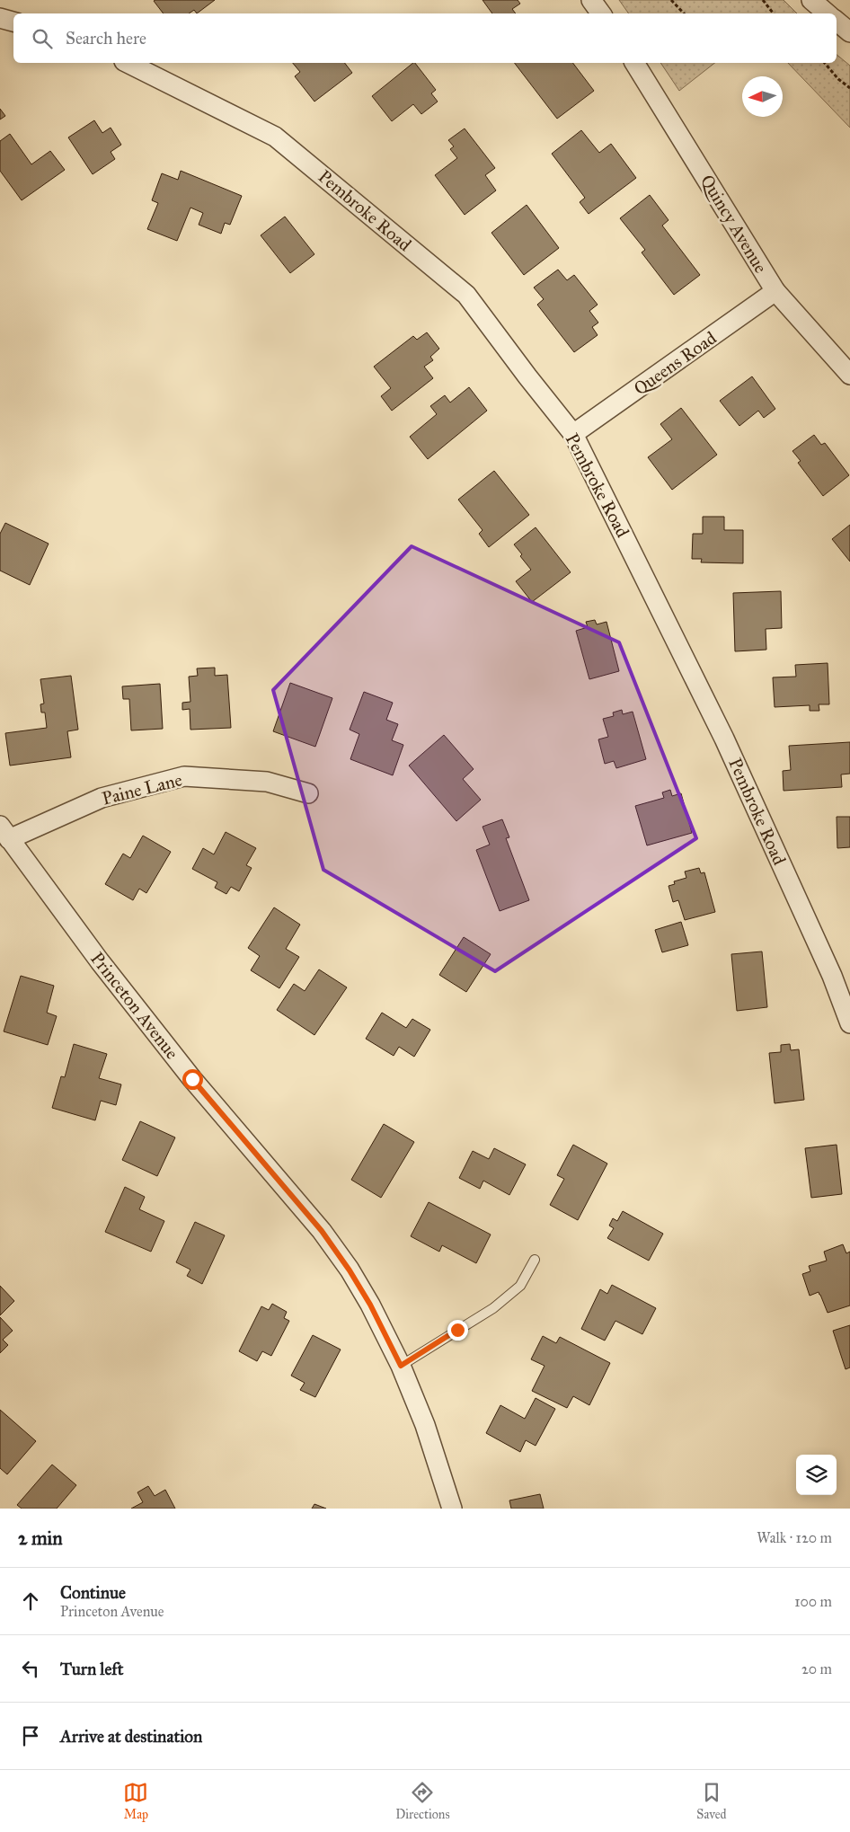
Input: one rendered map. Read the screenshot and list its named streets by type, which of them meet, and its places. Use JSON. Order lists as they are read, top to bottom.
{
  "streets": {
    "street": [
      "Pembroke Road",
      "Quincy Avenue",
      "Queens Road",
      "Paine Lane",
      "Princeton Avenue"
    ]
  },
  "crossings": [
    ["Pembroke Road", "Queens Road"],
    ["Quincy Avenue", "Queens Road"],
    ["Paine Lane", "Princeton Avenue"]
  ],
  "north": "left",
  "page": {
    "search": "Search here",
    "heading": ["2 min", "Walk · 120 m"],
    "list": [
      ["Continue", "Princeton Avenue", "100 m"],
      ["Turn left", "20 m"],
      "Arrive at destination"
    ],
    "nav": ["Map", "Directions", "Saved"]
  }
}
